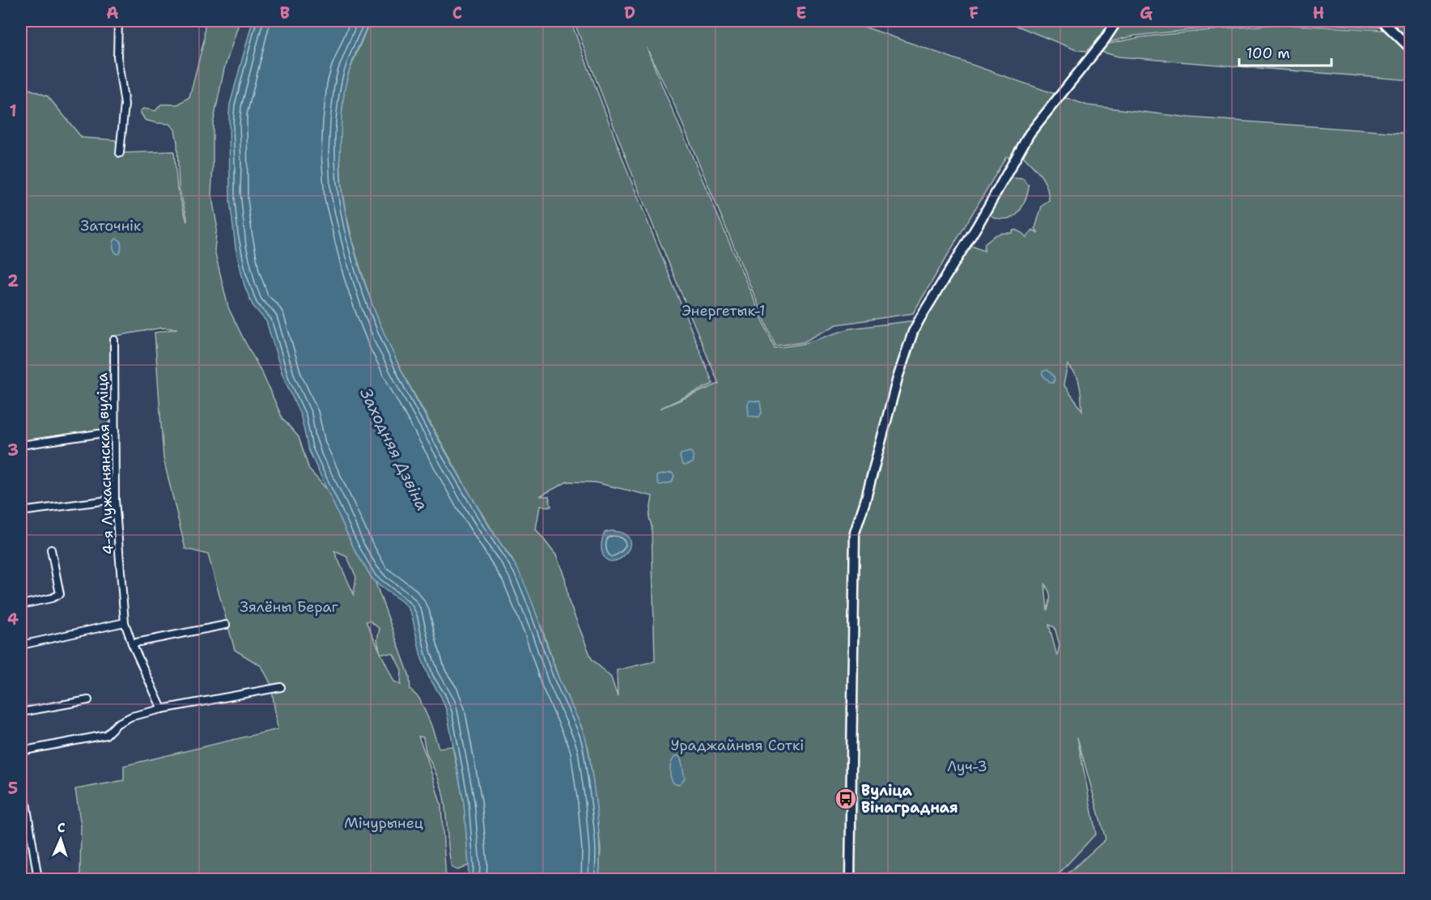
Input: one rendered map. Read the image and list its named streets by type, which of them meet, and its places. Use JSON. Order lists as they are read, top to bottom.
{
  "streets": {
    "street": ["4-я Лужаснянская вуліца"]
  },
  "water": ["Заходняя Дзвіна"],
  "parks": [
    "Заточнік",
    "Энергетык-1",
    "Зялёны Бераг",
    "Ураджайныя Соткі",
    "Луч-3",
    "Мічурынец"
  ],
  "places": {
    "bus stop": ["Вуліца Вінаградная"]
  },
  "scale_bar": "100 m",
  "north": "top",
  "grid": {
    "columns": [
      "A",
      "B",
      "C",
      "D",
      "E",
      "F",
      "G",
      "H"
    ],
    "rows": [
      "1",
      "2",
      "3",
      "4",
      "5"
    ]
  }
}
